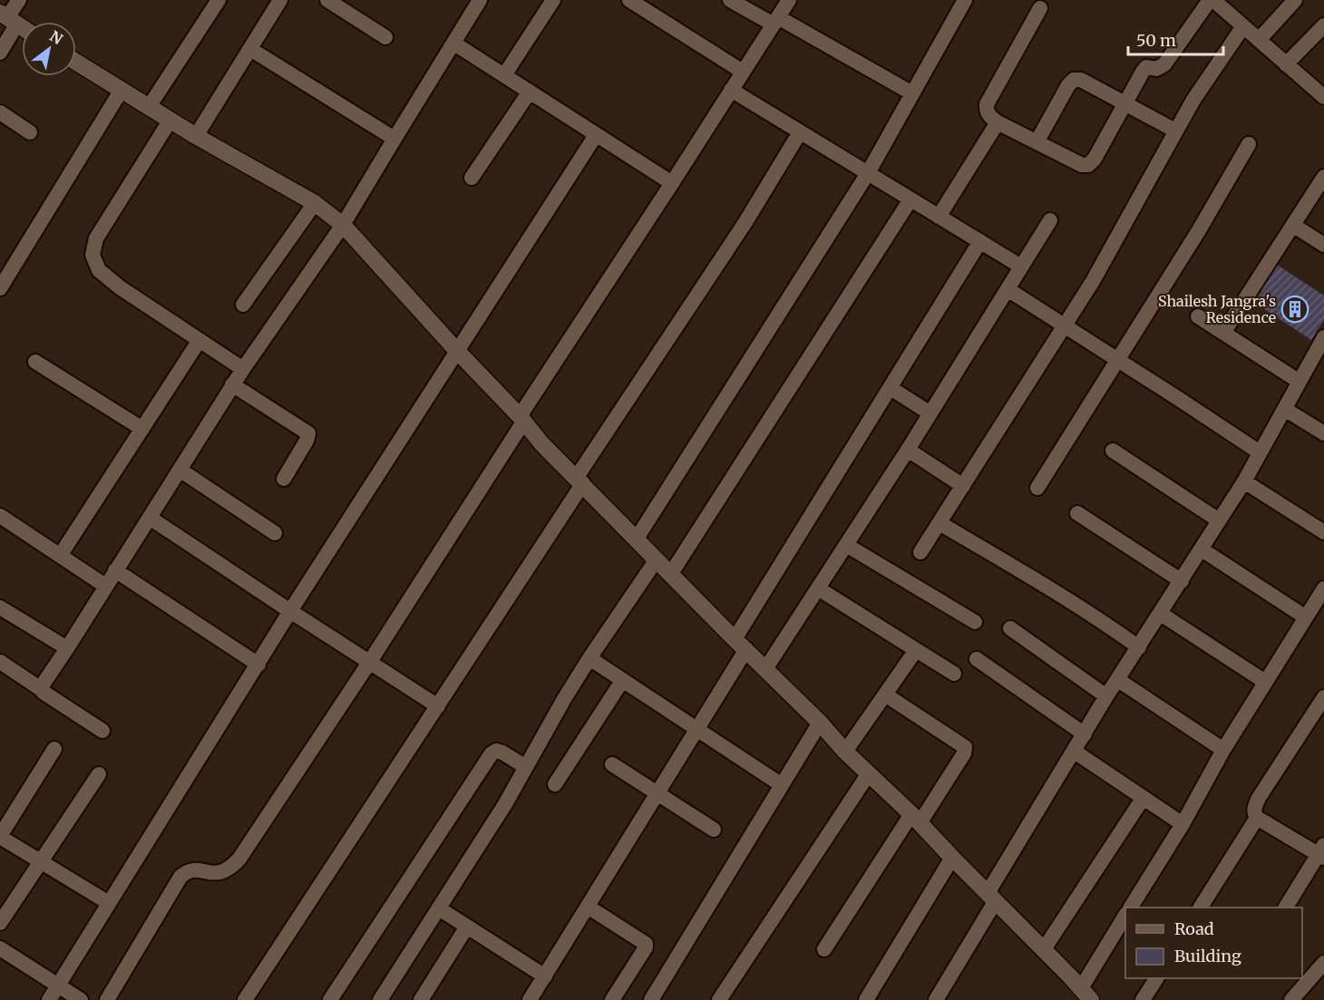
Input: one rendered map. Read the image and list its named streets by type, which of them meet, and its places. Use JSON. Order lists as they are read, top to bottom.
{
  "places": {
    "building": ["Shailesh Jangra's Residence"]
  },
  "legend": ["Road", "Building"],
  "scale_bar": "50 m",
  "north": "top right"
}
